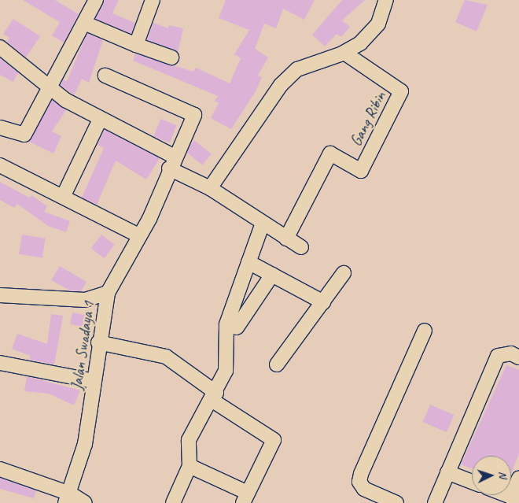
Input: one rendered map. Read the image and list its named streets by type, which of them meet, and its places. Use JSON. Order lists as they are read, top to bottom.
{
  "streets": {
    "street": ["Gang Ribin", "Jalan Swadaya 1"]
  },
  "north": "right"
}
